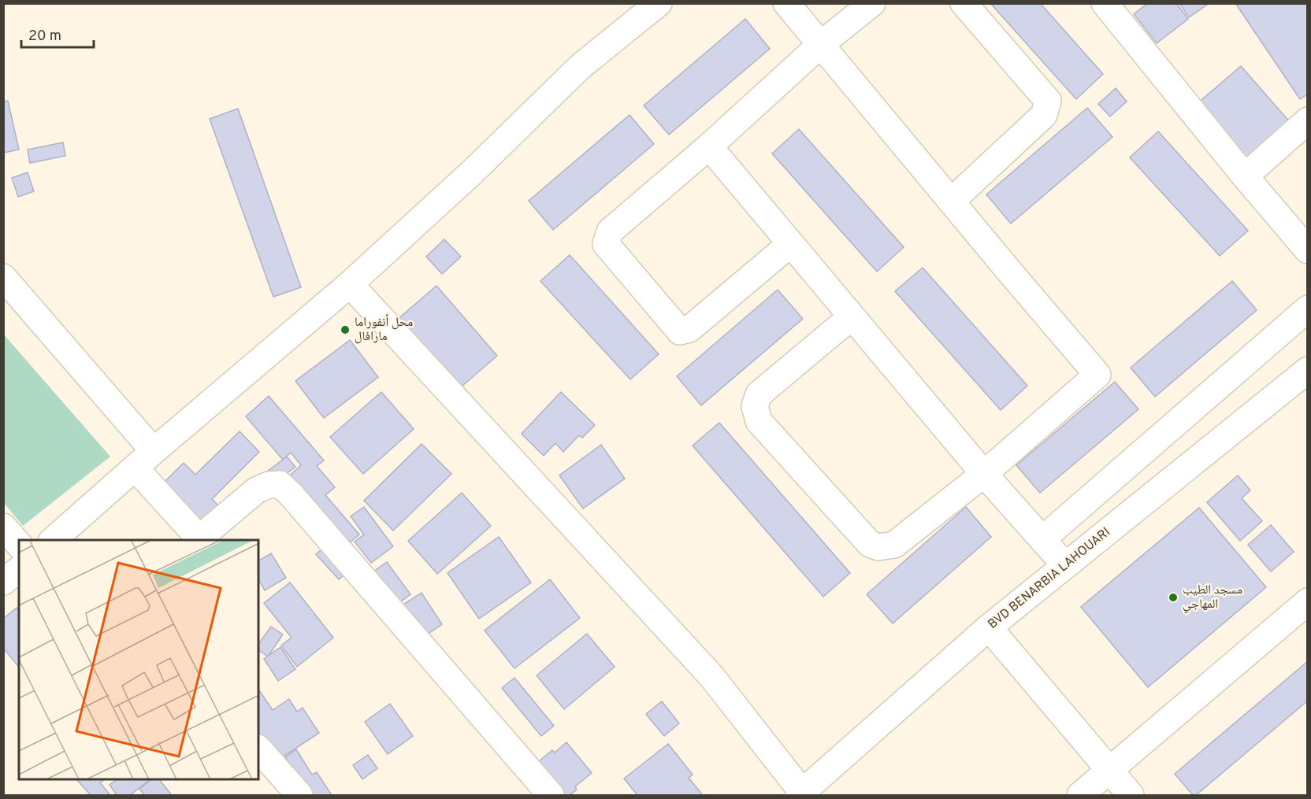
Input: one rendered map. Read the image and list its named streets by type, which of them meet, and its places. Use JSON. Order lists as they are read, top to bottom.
{
  "streets": {
    "street": ["BVD BENARBIA LAHOUARI"]
  },
  "places": ["محل أنفوراما مارافال", "مسجد الطيب المهاجي"],
  "scale_bar": "20 m"
}
